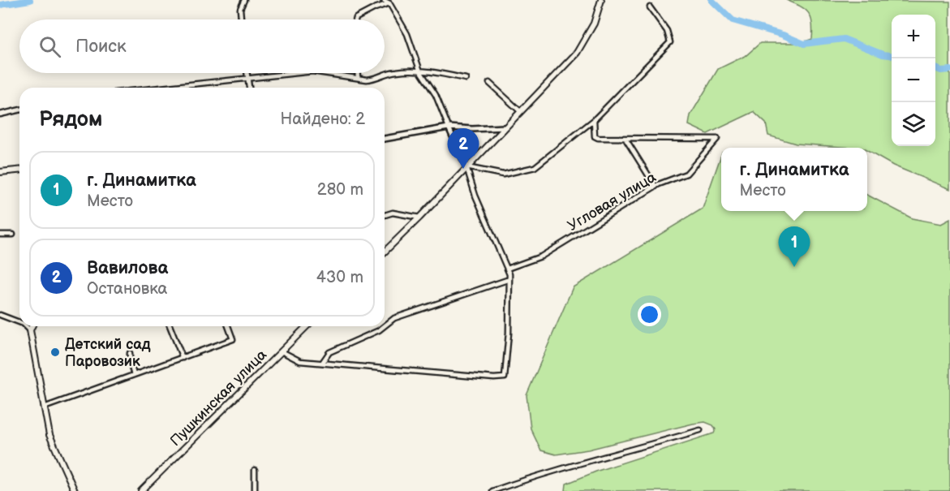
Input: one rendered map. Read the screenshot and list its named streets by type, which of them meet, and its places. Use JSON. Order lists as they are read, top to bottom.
{
  "streets": {
    "main road": ["Пушкинская улица"],
    "street": ["Угловая улица"]
  },
  "places": ["Детский сад Паровозик"],
  "page": {
    "map_buttons": ["+", "−"],
    "search": "Поиск",
    "heading": ["Рядом", "Найдено: 2"],
    "pins": ["2", "1"],
    "popup": ["г. Динамитка", "Место"],
    "list": [
      {
        "mark": "1",
        "name": "г. Динамитка",
        "note": "Место",
        "value": "280 m"
      },
      {
        "mark": "2",
        "name": "Вавилова",
        "note": "Остановка",
        "value": "430 m"
      }
    ]
  }
}
